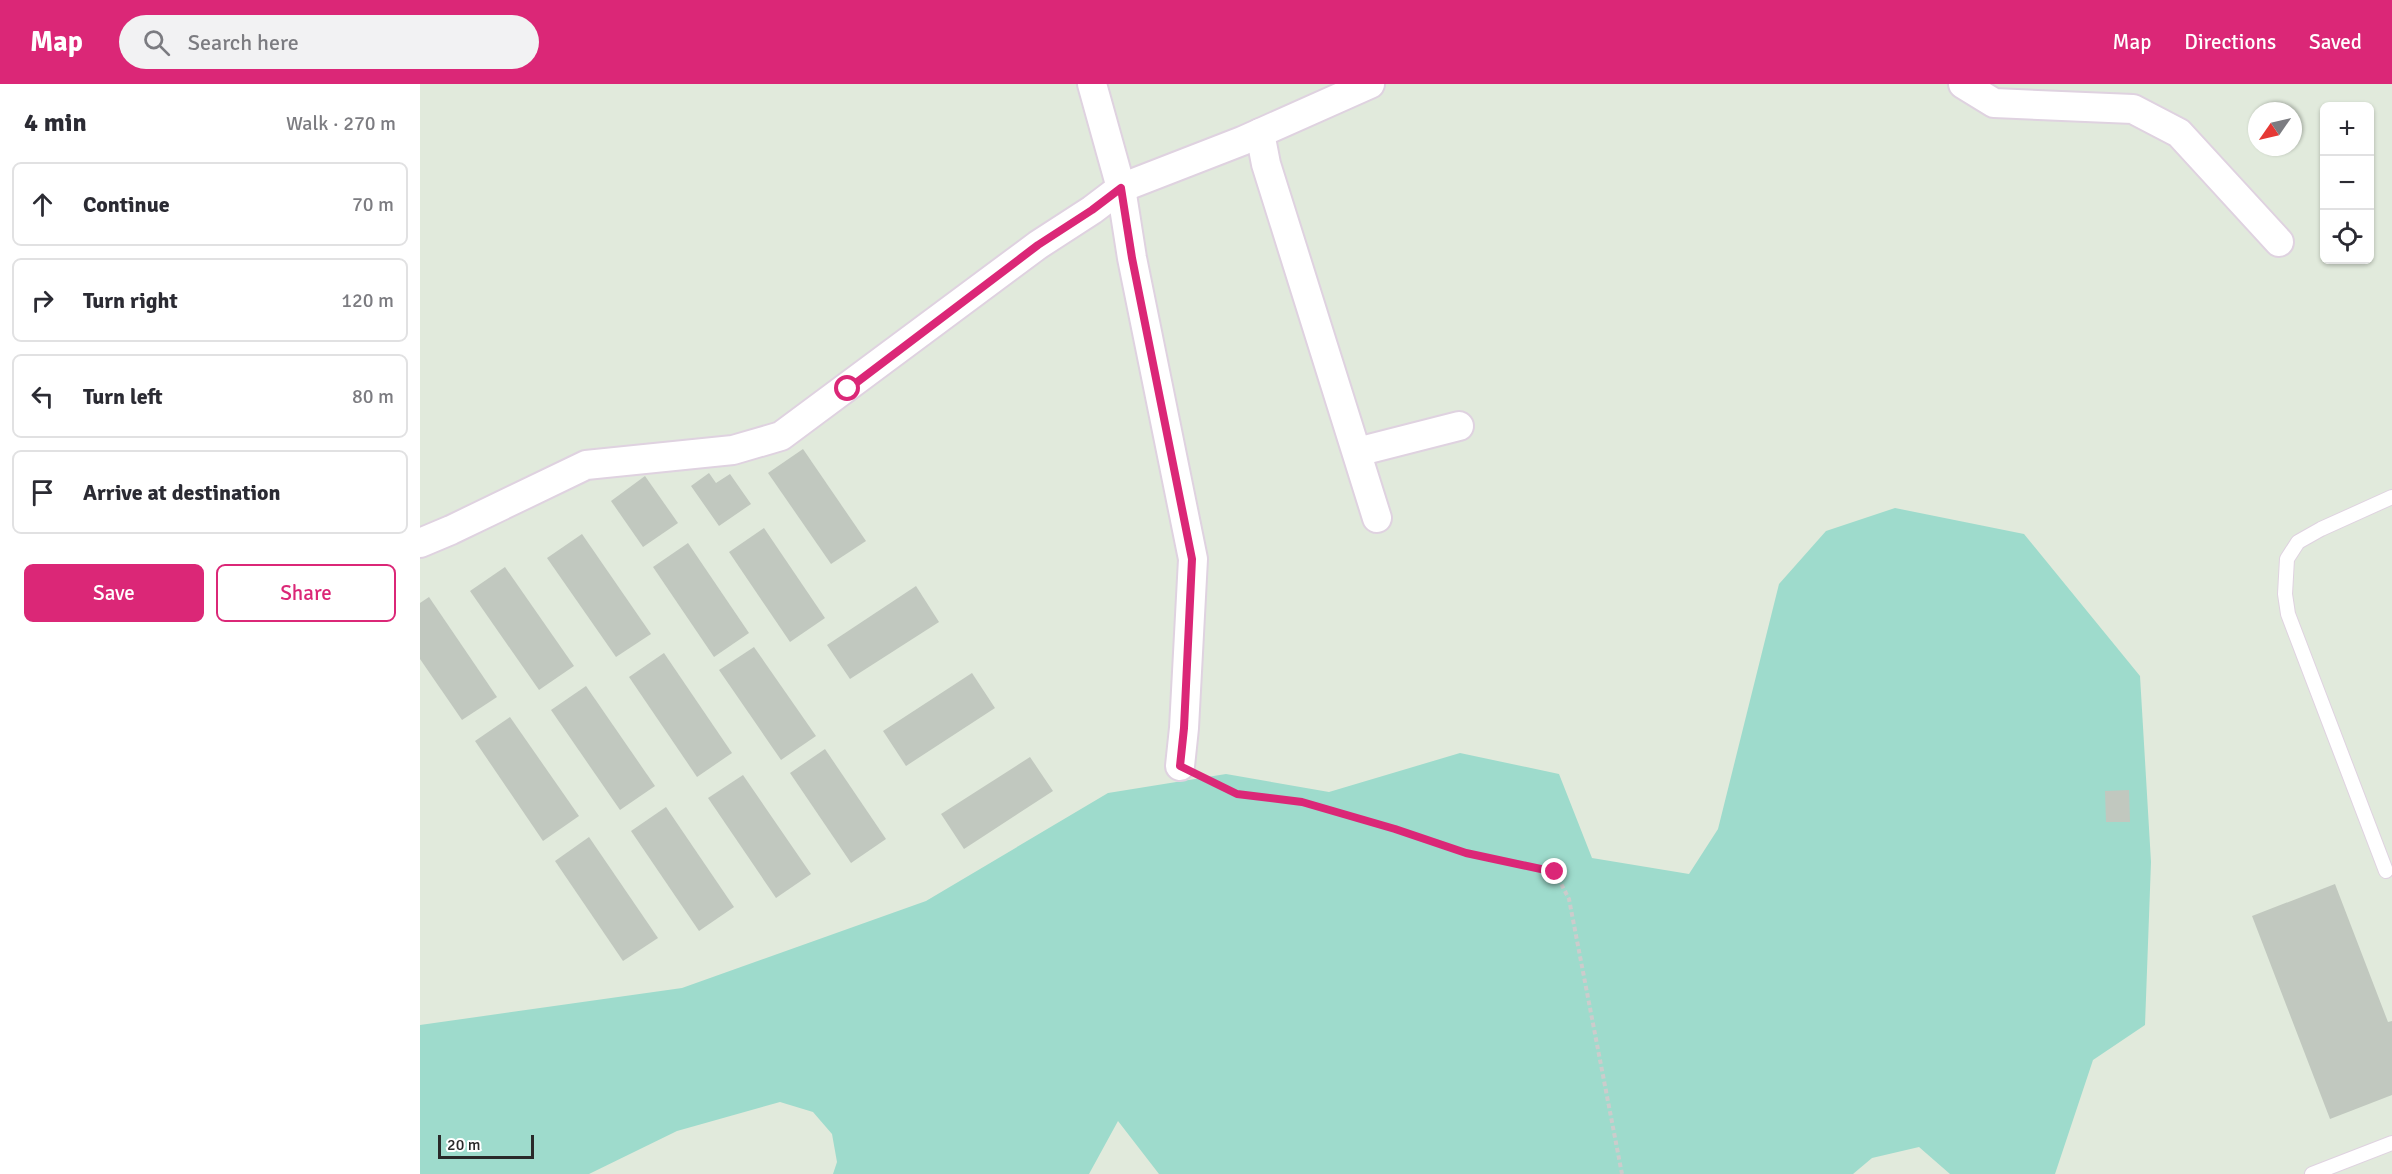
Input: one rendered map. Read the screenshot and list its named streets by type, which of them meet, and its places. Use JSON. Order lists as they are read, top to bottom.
{
  "scale_bar": "20 m",
  "north": "bottom left",
  "page": {
    "header": "Map",
    "search": "Search here",
    "nav": ["Map", "Directions", "Saved"],
    "heading": ["4 min", "Walk · 270 m"],
    "map_buttons": ["+", "−"],
    "list": [
      ["Continue", "70 m"],
      ["Turn right", "120 m"],
      ["Turn left", "80 m"],
      "Arrive at destination"
    ],
    "buttons": ["Save", "Share"],
    "scale": "20 m"
  }
}
